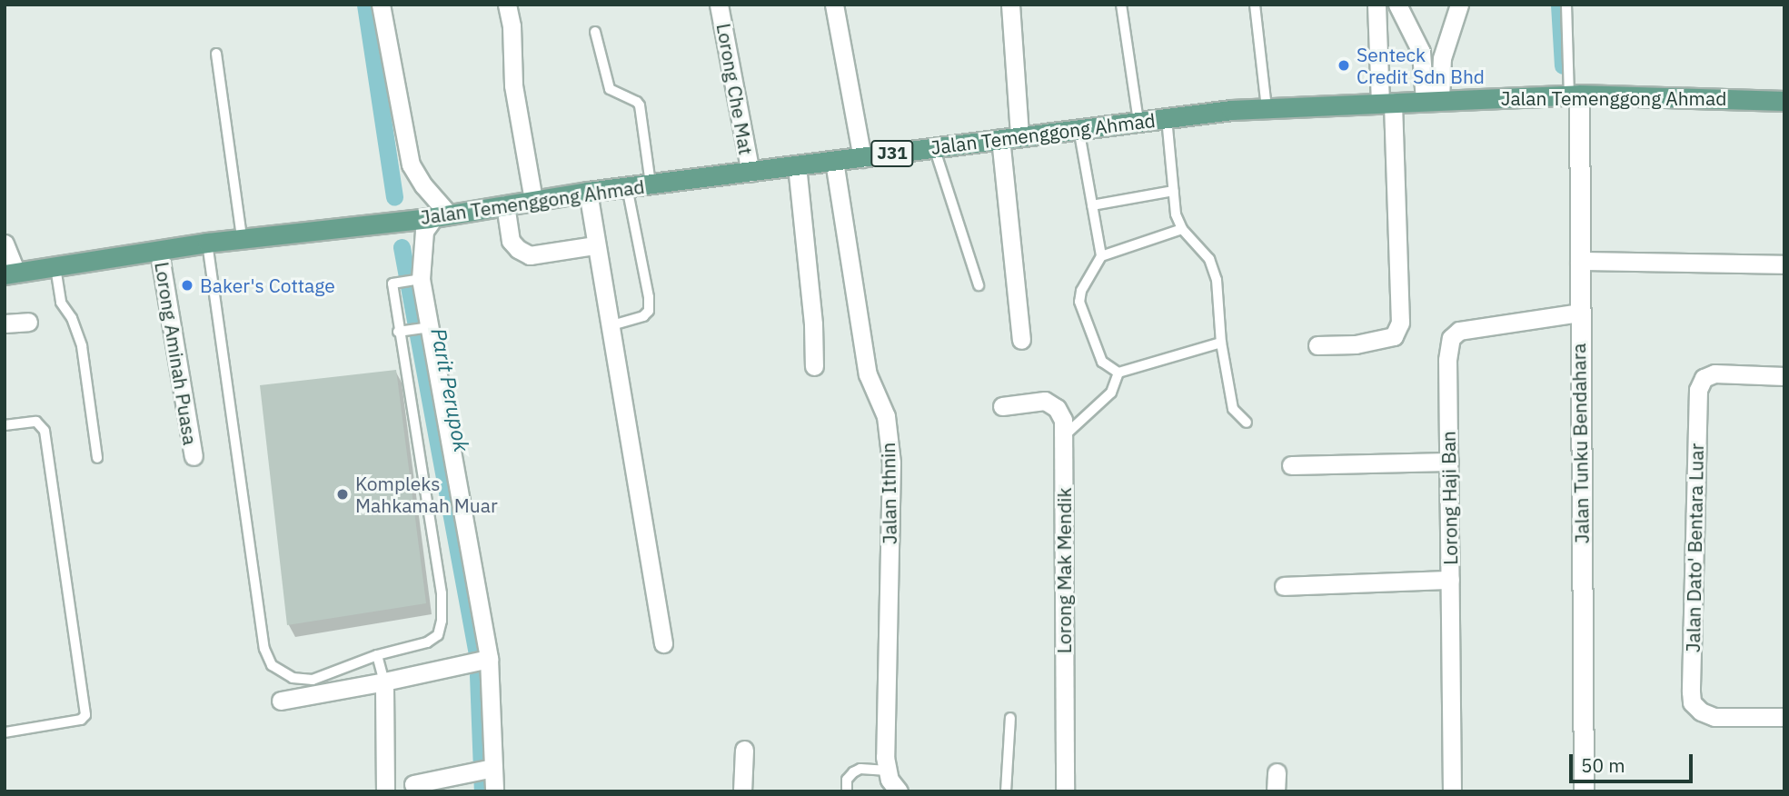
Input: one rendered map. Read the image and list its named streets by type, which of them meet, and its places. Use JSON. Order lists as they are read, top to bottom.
{
  "streets": {
    "main road": ["Jalan Temenggong Ahmad", "J31"],
    "street": [
      "Lorong Che Mat",
      "Lorong Aminah Puasa",
      "Jalan Tunku Bendahara",
      "Jalan Ithnin",
      "Lorong Haji Ban",
      "Jalan Dato' Bentara Luar",
      "Lorong Mak Mendik"
    ]
  },
  "crossings": [
    ["Lorong Che Mat", "Jalan Temenggong Ahmad"],
    ["Jalan Temenggong Ahmad", "Lorong Aminah Puasa"],
    ["Jalan Temenggong Ahmad", "Jalan Tunku Bendahara"],
    ["Jalan Temenggong Ahmad", "Jalan Ithnin"],
    ["Jalan Tunku Bendahara", "Lorong Haji Ban"]
  ],
  "water": ["Parit Perupok"],
  "places": ["Senteck Credit Sdn Bhd", "Baker's Cottage", "Kompleks Mahkamah Muar"],
  "scale_bar": "50 m"
}
